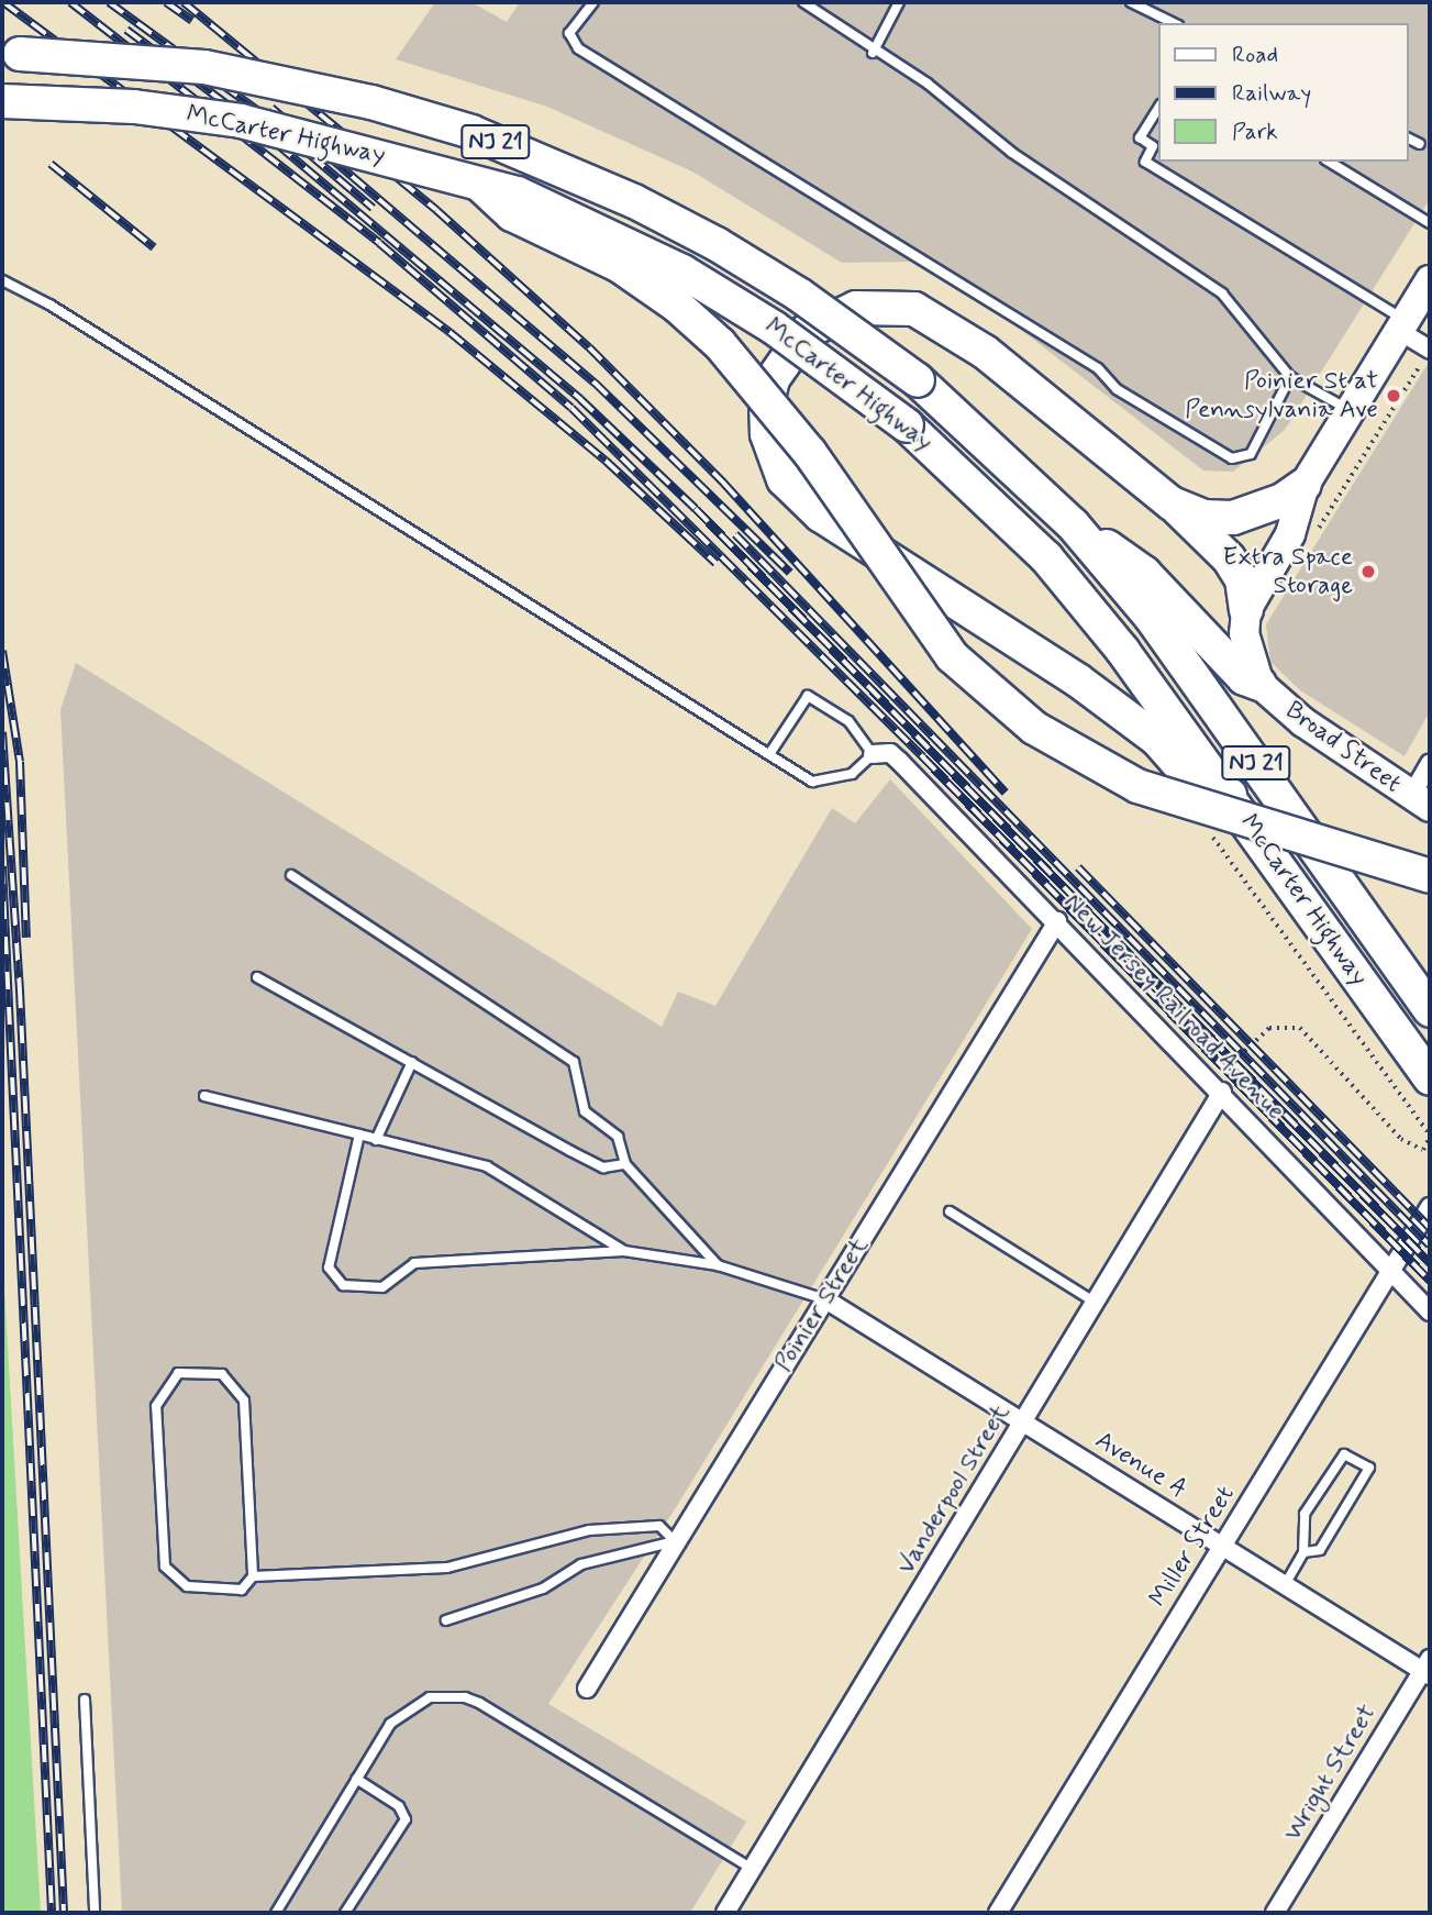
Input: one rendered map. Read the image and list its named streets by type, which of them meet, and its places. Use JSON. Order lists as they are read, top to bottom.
{
  "streets": {
    "highway": ["McCarter Highway", "NJ 21"],
    "main road": ["Broad Street"],
    "street": [
      "New Jersey Railroad Avenue",
      "Poinier Street",
      "Avenue A",
      "Vanderpool Street",
      "Miller Street",
      "Wright Street"
    ]
  },
  "crossings": [
    ["New Jersey Railroad Avenue", "Poinier Street"],
    ["New Jersey Railroad Avenue", "Vanderpool Street"],
    ["New Jersey Railroad Avenue", "Miller Street"],
    ["Poinier Street", "Avenue A"],
    ["Avenue A", "Vanderpool Street"],
    ["Avenue A", "Miller Street"],
    ["Avenue A", "Wright Street"]
  ],
  "places": ["Poinier St at Pennsylvania Ave", "Extra Space Storage"],
  "legend": ["Road", "Railway", "Park"]
}
